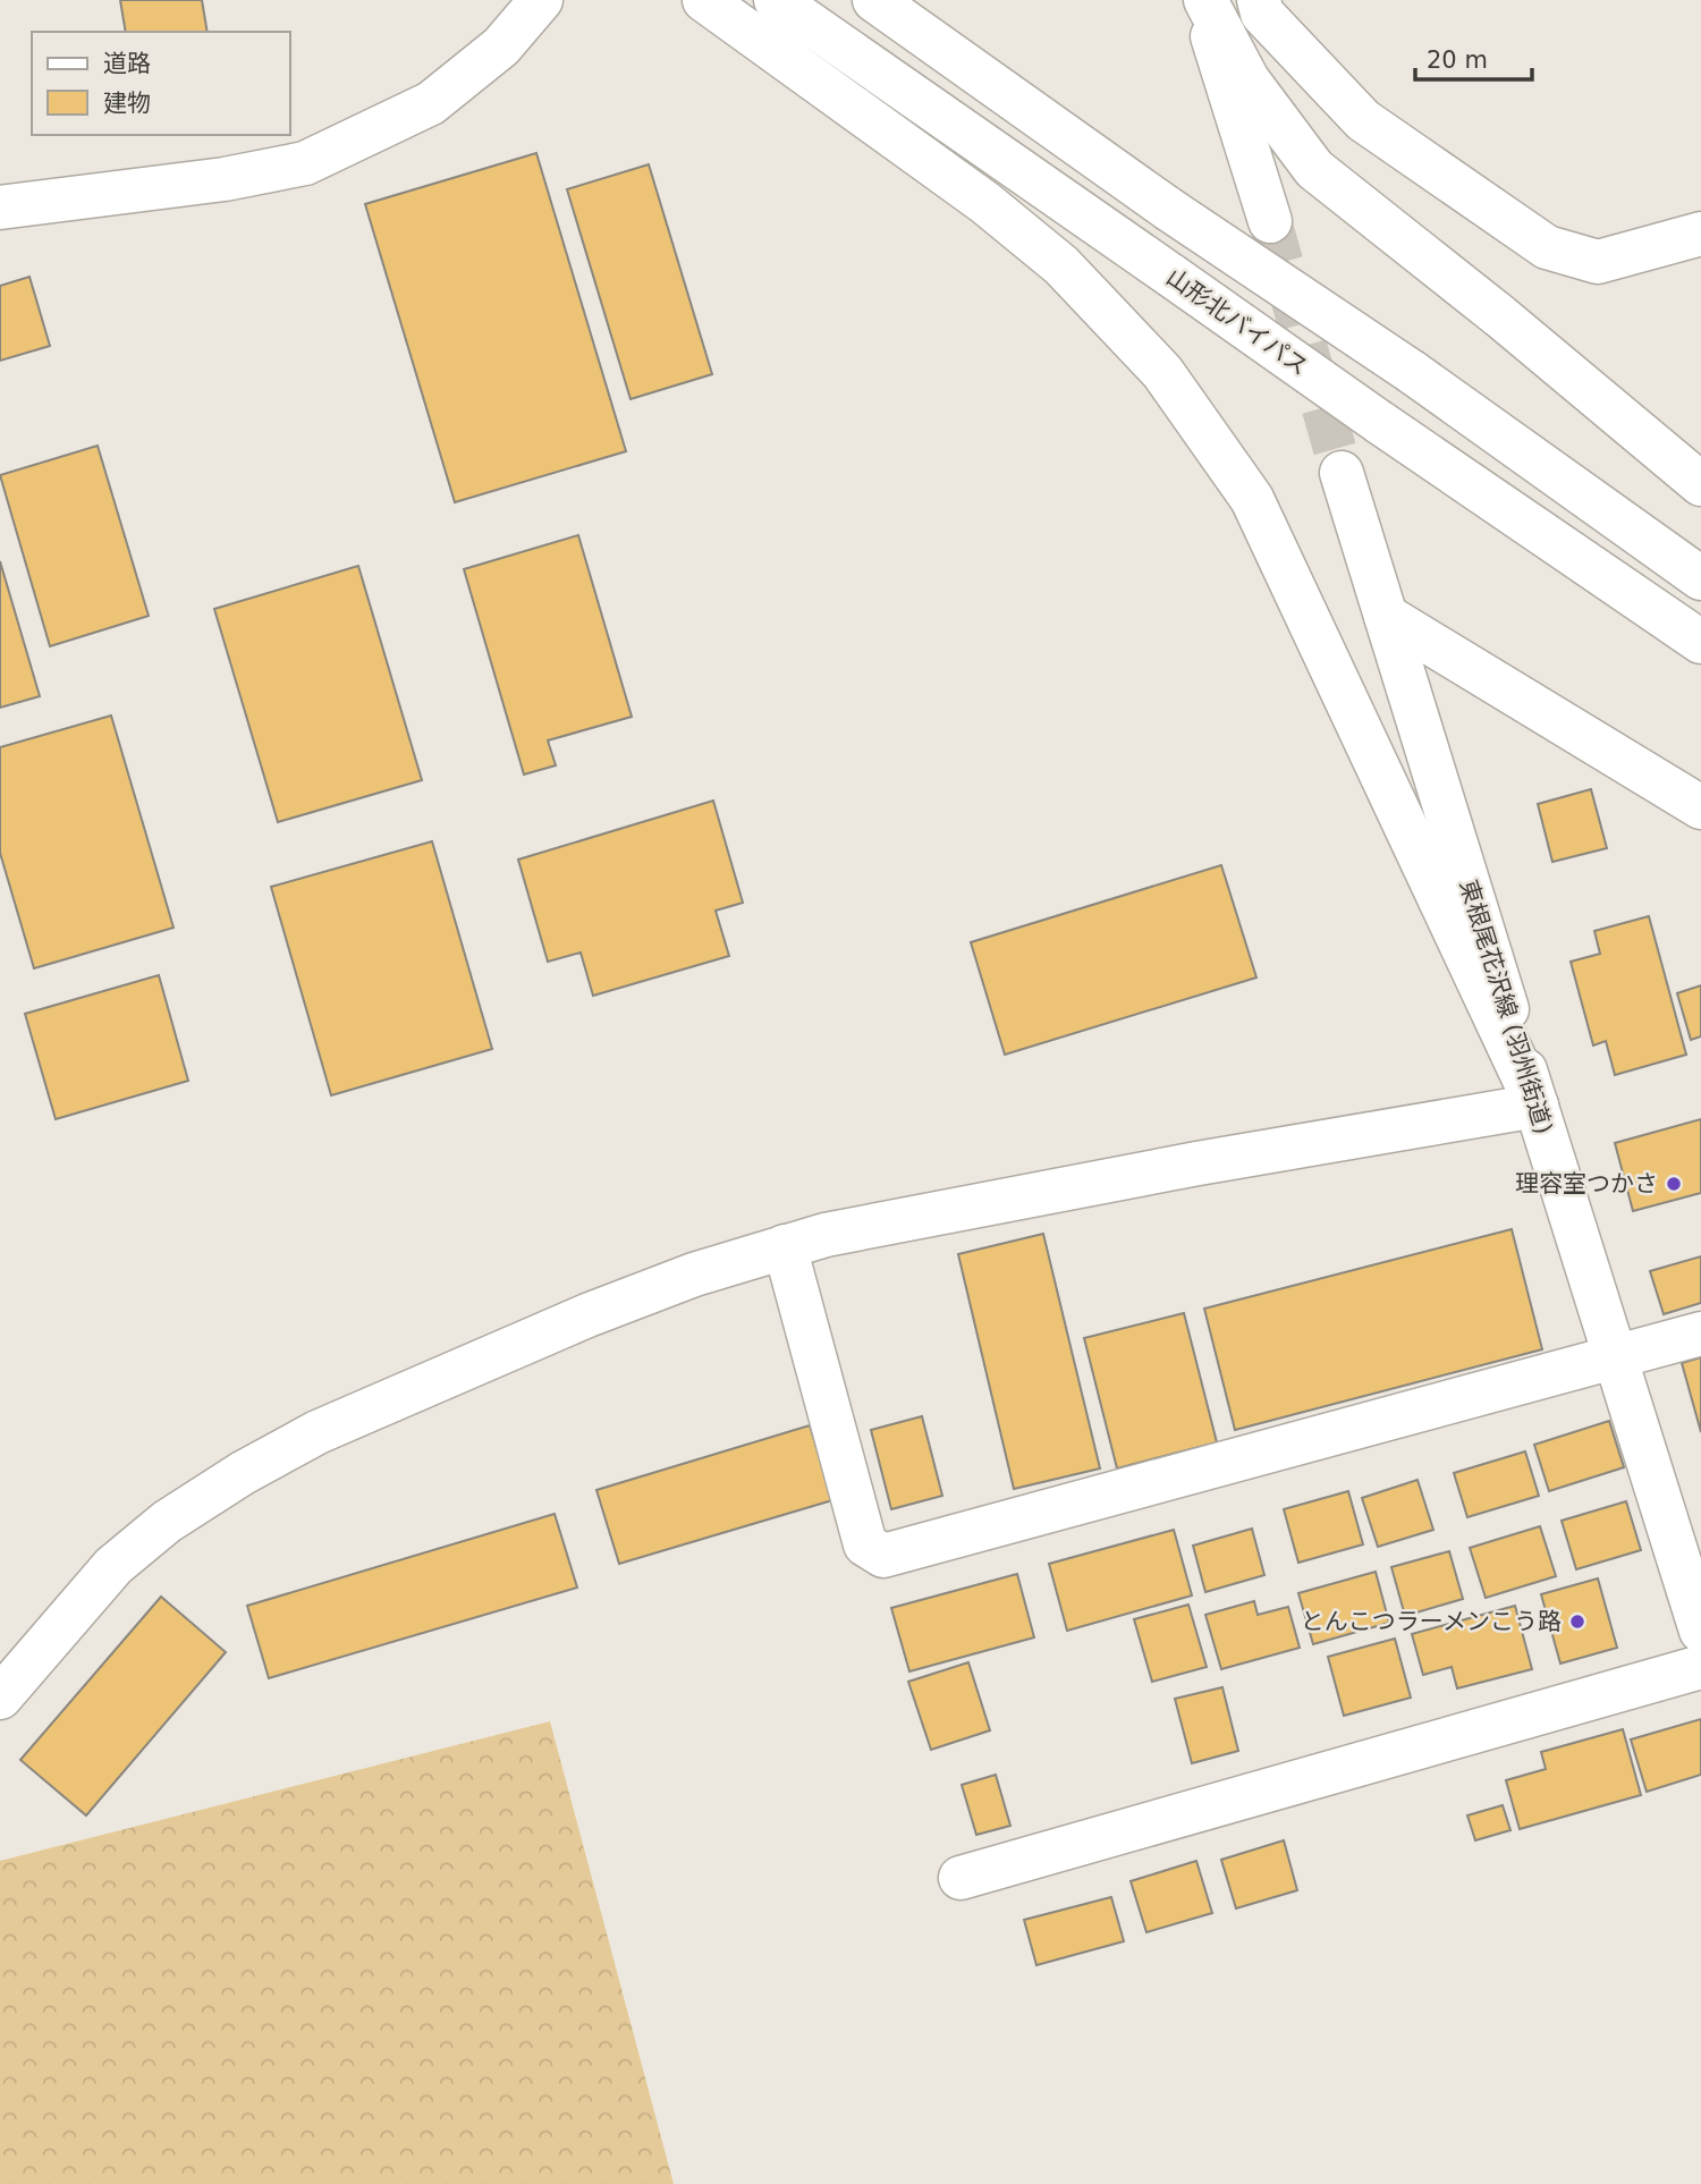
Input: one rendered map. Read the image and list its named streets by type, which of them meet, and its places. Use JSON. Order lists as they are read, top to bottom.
{
  "streets": {
    "main road": ["山形北バイパス", "東根尾花沢線 (羽州街道)"]
  },
  "places": ["理容室つかさ", "とんこつラーメンこう路"],
  "legend": ["道路", "建物"],
  "scale_bar": "20 m"
}
